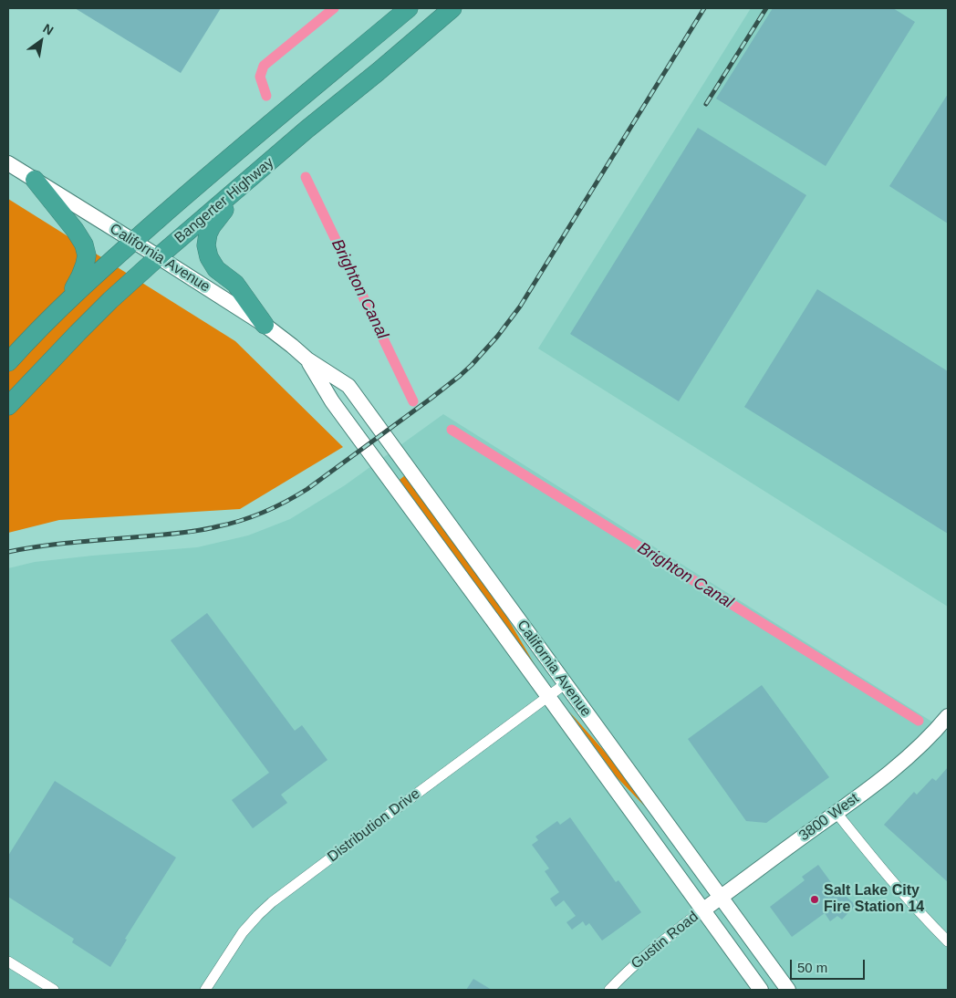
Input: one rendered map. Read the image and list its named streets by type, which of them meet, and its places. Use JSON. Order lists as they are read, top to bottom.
{
  "streets": {
    "highway": ["Bangerter Highway"],
    "main road": ["California Avenue", "3800 West"],
    "street": ["Distribution Drive", "Gustin Road"]
  },
  "crossings": [
    ["Bangerter Highway", "California Avenue"],
    ["California Avenue", "3800 West"],
    ["California Avenue", "Distribution Drive"],
    ["California Avenue", "Gustin Road"],
    ["3800 West", "Gustin Road"]
  ],
  "water": ["Brighton Canal"],
  "places": ["Salt Lake City Fire Station 14"],
  "scale_bar": "50 m",
  "north": "top right"
}
